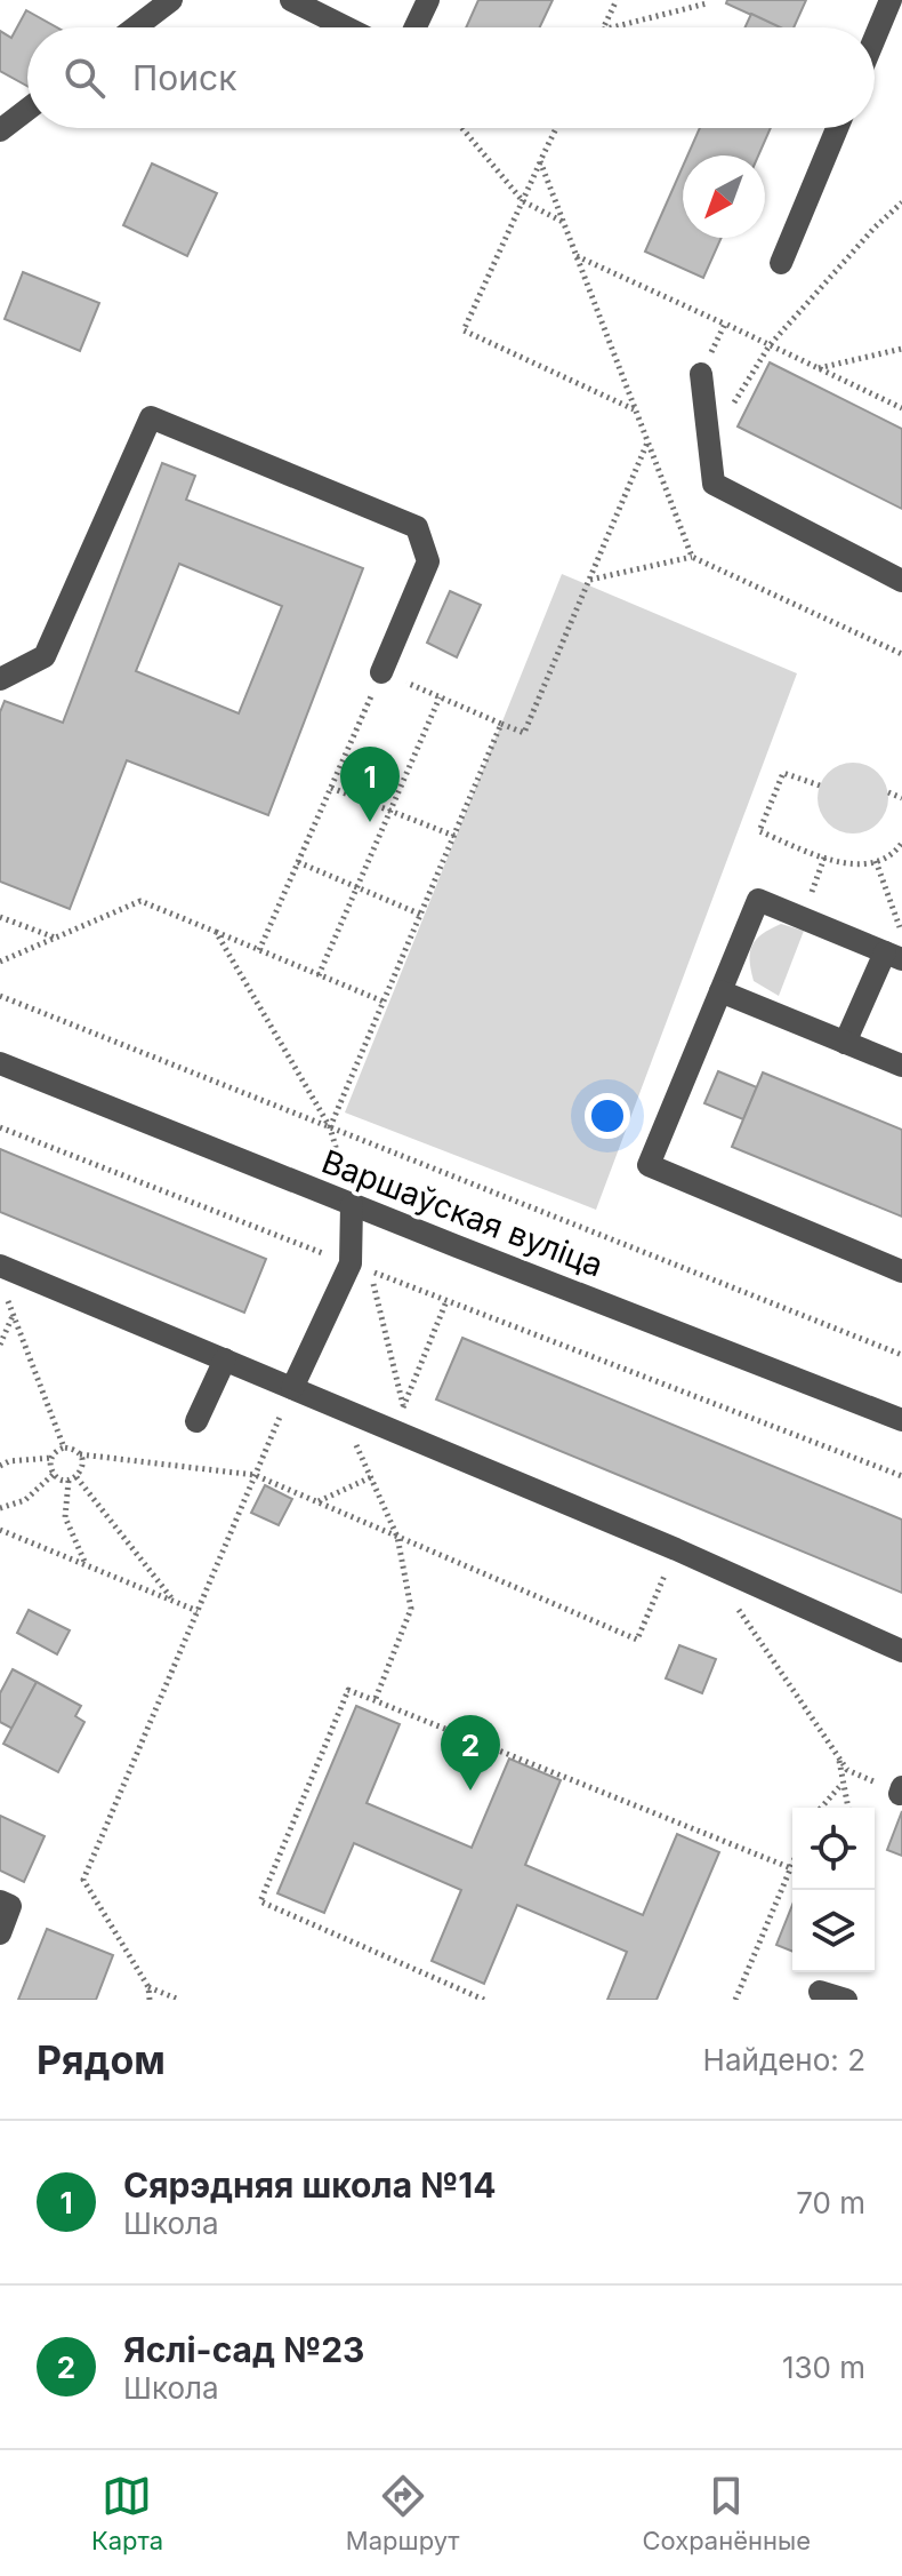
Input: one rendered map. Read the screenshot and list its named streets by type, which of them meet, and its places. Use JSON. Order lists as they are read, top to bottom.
{
  "streets": {
    "street": ["Варшаўская вуліца"]
  },
  "north": "bottom left",
  "page": {
    "search": "Поиск",
    "pins": ["1", "2"],
    "heading": ["Рядом", "Найдено: 2"],
    "list": [
      {
        "mark": "1",
        "name": "Сярэдняя школа №14",
        "note": "Школа",
        "value": "70 m"
      },
      {
        "mark": "2",
        "name": "Яслі-сад №23",
        "note": "Школа",
        "value": "130 m"
      }
    ],
    "nav": ["Карта", "Маршрут", "Сохранённые"]
  }
}
